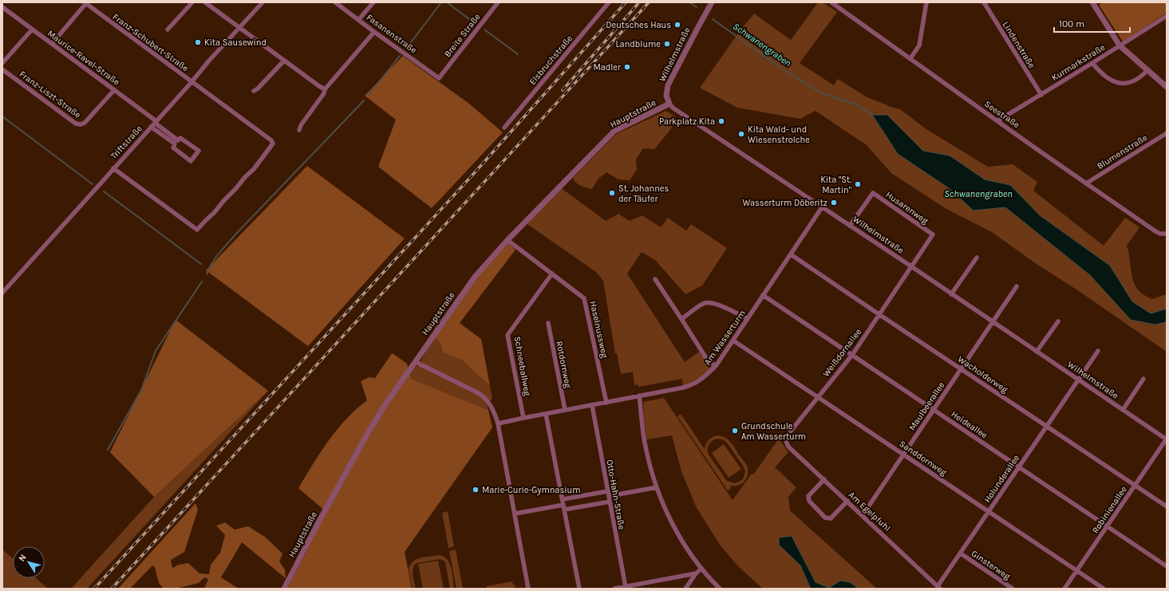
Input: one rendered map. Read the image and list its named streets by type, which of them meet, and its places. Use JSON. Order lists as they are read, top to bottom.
{
  "streets": {
    "street": [
      "Fasanenstraße",
      "Breite Straße",
      "Franz-Schubert-Straße",
      "Lindenstraße",
      "Wilhelmstraße",
      "Maurice-Ravel-Straße",
      "Elsbruchstraße",
      "Kurmarkstraße",
      "Franz-Liszt-Straße",
      "Hauptstraße",
      "Seestraße",
      "Triftstraße",
      "Blumenstraße",
      "Husarenweg",
      "Haselnussweg",
      "Am Wasserturm",
      "Weißdornallee",
      "Rotdornweg",
      "Schneeballweg",
      "Wacholderweg",
      "Maulbeerallee",
      "Heideallee",
      "Sanddornweg",
      "Holunderallee",
      "Otto-Hahn-Straße",
      "Robinienallee",
      "Am Egelpfuhl",
      "Ginsterweg"
    ]
  },
  "crossings": [
    ["Fasanenstraße", "Breite Straße"],
    ["Franz-Schubert-Straße", "Maurice-Ravel-Straße"],
    ["Franz-Schubert-Straße", "Triftstraße"],
    ["Lindenstraße", "Kurmarkstraße"],
    ["Wilhelmstraße", "Hauptstraße"],
    ["Wilhelmstraße", "Husarenweg"],
    ["Wilhelmstraße", "Am Wasserturm"],
    ["Wilhelmstraße", "Weißdornallee"],
    ["Wilhelmstraße", "Maulbeerallee"],
    ["Wilhelmstraße", "Holunderallee"],
    ["Wilhelmstraße", "Robinienallee"],
    ["Maurice-Ravel-Straße", "Franz-Liszt-Straße"],
    ["Maurice-Ravel-Straße", "Triftstraße"],
    ["Kurmarkstraße", "Seestraße"],
    ["Hauptstraße", "Haselnussweg"],
    ["Seestraße", "Blumenstraße"],
    ["Husarenweg", "Weißdornallee"],
    ["Haselnussweg", "Am Wasserturm"],
    ["Haselnussweg", "Schneeballweg"],
    ["Am Wasserturm", "Rotdornweg"],
    ["Am Wasserturm", "Schneeballweg"],
    ["Am Wasserturm", "Wacholderweg"],
    ["Am Wasserturm", "Heideallee"],
    ["Am Wasserturm", "Sanddornweg"],
    ["Am Wasserturm", "Otto-Hahn-Straße"],
    ["Weißdornallee", "Wacholderweg"],
    ["Weißdornallee", "Heideallee"],
    ["Weißdornallee", "Sanddornweg"],
    ["Weißdornallee", "Am Egelpfuhl"],
    ["Wacholderweg", "Maulbeerallee"],
    ["Wacholderweg", "Holunderallee"],
    ["Wacholderweg", "Robinienallee"],
    ["Maulbeerallee", "Heideallee"],
    ["Maulbeerallee", "Sanddornweg"],
    ["Maulbeerallee", "Am Egelpfuhl"],
    ["Heideallee", "Holunderallee"],
    ["Heideallee", "Robinienallee"],
    ["Sanddornweg", "Holunderallee"],
    ["Sanddornweg", "Robinienallee"],
    ["Holunderallee", "Am Egelpfuhl"],
    ["Holunderallee", "Ginsterweg"]
  ],
  "water": ["Schwanengraben"],
  "places": [
    "Deutsches Haus",
    "Kita Sausewind",
    "Landblume",
    "Madler",
    "Parkplatz Kita",
    "Kita Wald- und Wiesenstrolche",
    "Kita \"St. Martin\"",
    "St. Johannes der Täufer",
    "Wasserturm Döberitz",
    "Grundschule Am Wasserturm",
    "Marie-Curie-Gymnasium"
  ],
  "scale_bar": "100 m",
  "north": "top left"
}
